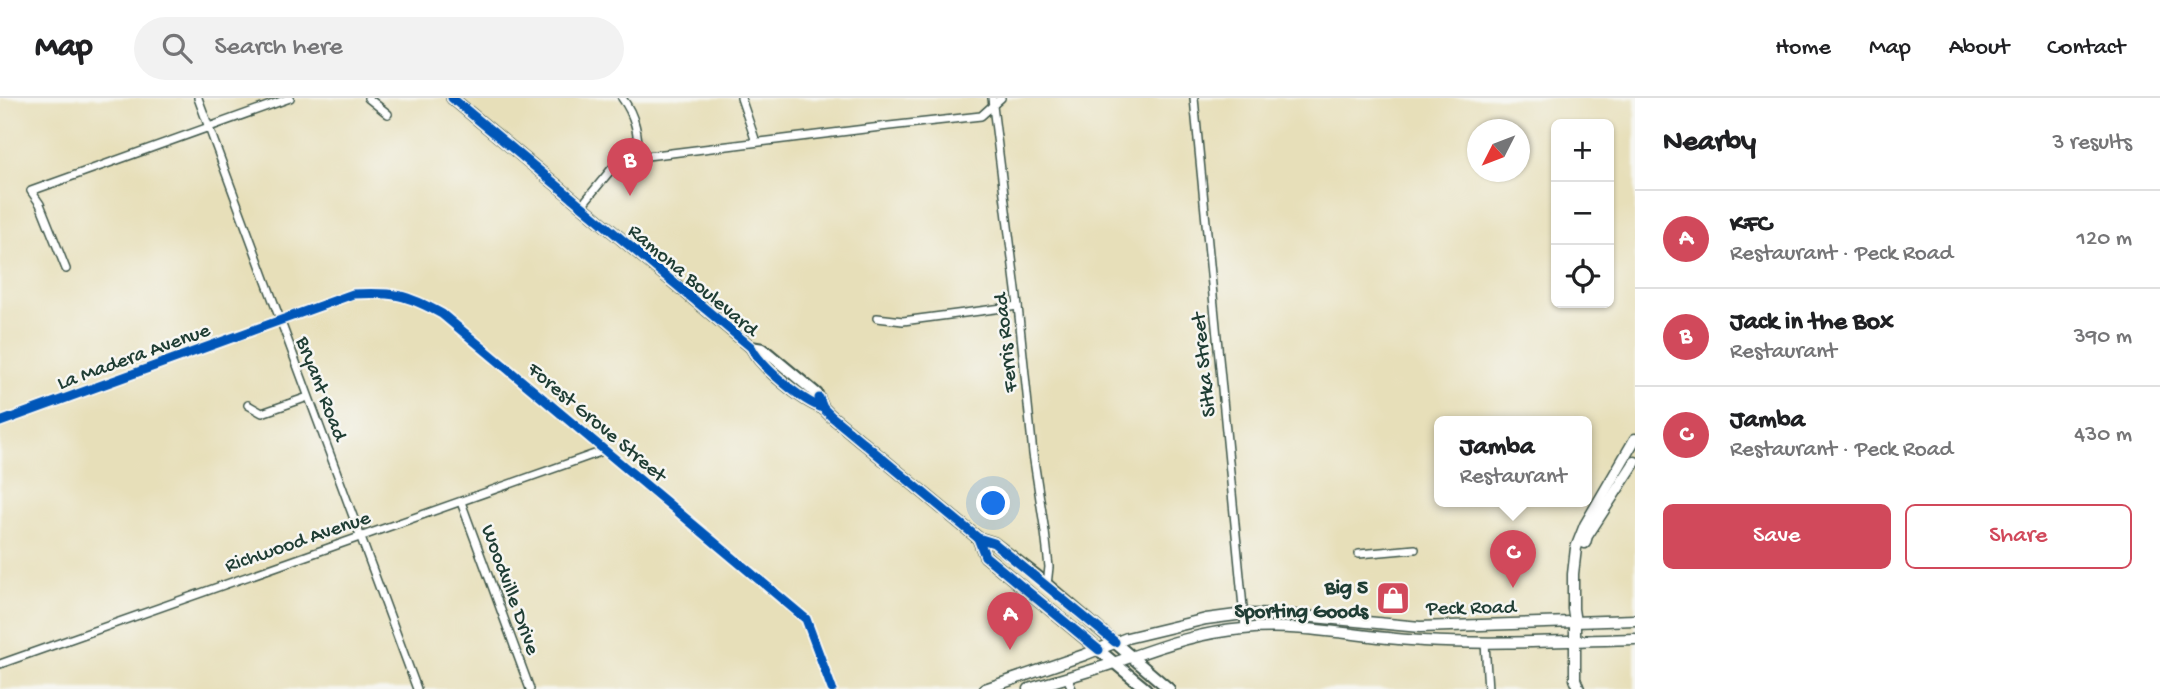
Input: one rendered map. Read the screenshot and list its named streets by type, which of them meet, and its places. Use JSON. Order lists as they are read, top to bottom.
{
  "streets": {
    "main road": ["Ramona Boulevard", "Peck Road"],
    "street": [
      "Ferris Road",
      "La Madera Avenue",
      "Sitka Street",
      "Bryant Road",
      "Forest Grove Street",
      "Richwood Avenue",
      "Woodville Drive"
    ]
  },
  "crossings": [
    ["Ramona Boulevard", "Ferris Road"],
    ["Ramona Boulevard", "Peck Road"],
    ["La Madera Avenue", "Bryant Road"],
    ["La Madera Avenue", "Forest Grove Street"],
    ["Sitka Street", "Peck Road"],
    ["Bryant Road", "Forest Grove Street"],
    ["Bryant Road", "Richwood Avenue"],
    ["Forest Grove Street", "Richwood Avenue"],
    ["Richwood Avenue", "Woodville Drive"]
  ],
  "places": {
    "shop": ["Big 5 Sporting Goods"]
  },
  "north": "bottom left",
  "page": {
    "header": "Map",
    "search": "Search here",
    "nav": [
      "Home",
      "Map",
      "About",
      "Contact"
    ],
    "heading": ["Nearby", "3 results"],
    "map_buttons": ["+", "−"],
    "pins": ["B", "C", "A"],
    "list": [
      {
        "mark": "A",
        "name": "KFC",
        "note": "Restaurant · Peck Road",
        "value": "120 m"
      },
      {
        "mark": "B",
        "name": "Jack in the Box",
        "note": "Restaurant",
        "value": "390 m"
      },
      {
        "mark": "C",
        "name": "Jamba",
        "note": "Restaurant · Peck Road",
        "value": "430 m"
      }
    ],
    "popup": ["Jamba", "Restaurant"],
    "buttons": ["Save", "Share"]
  }
}
